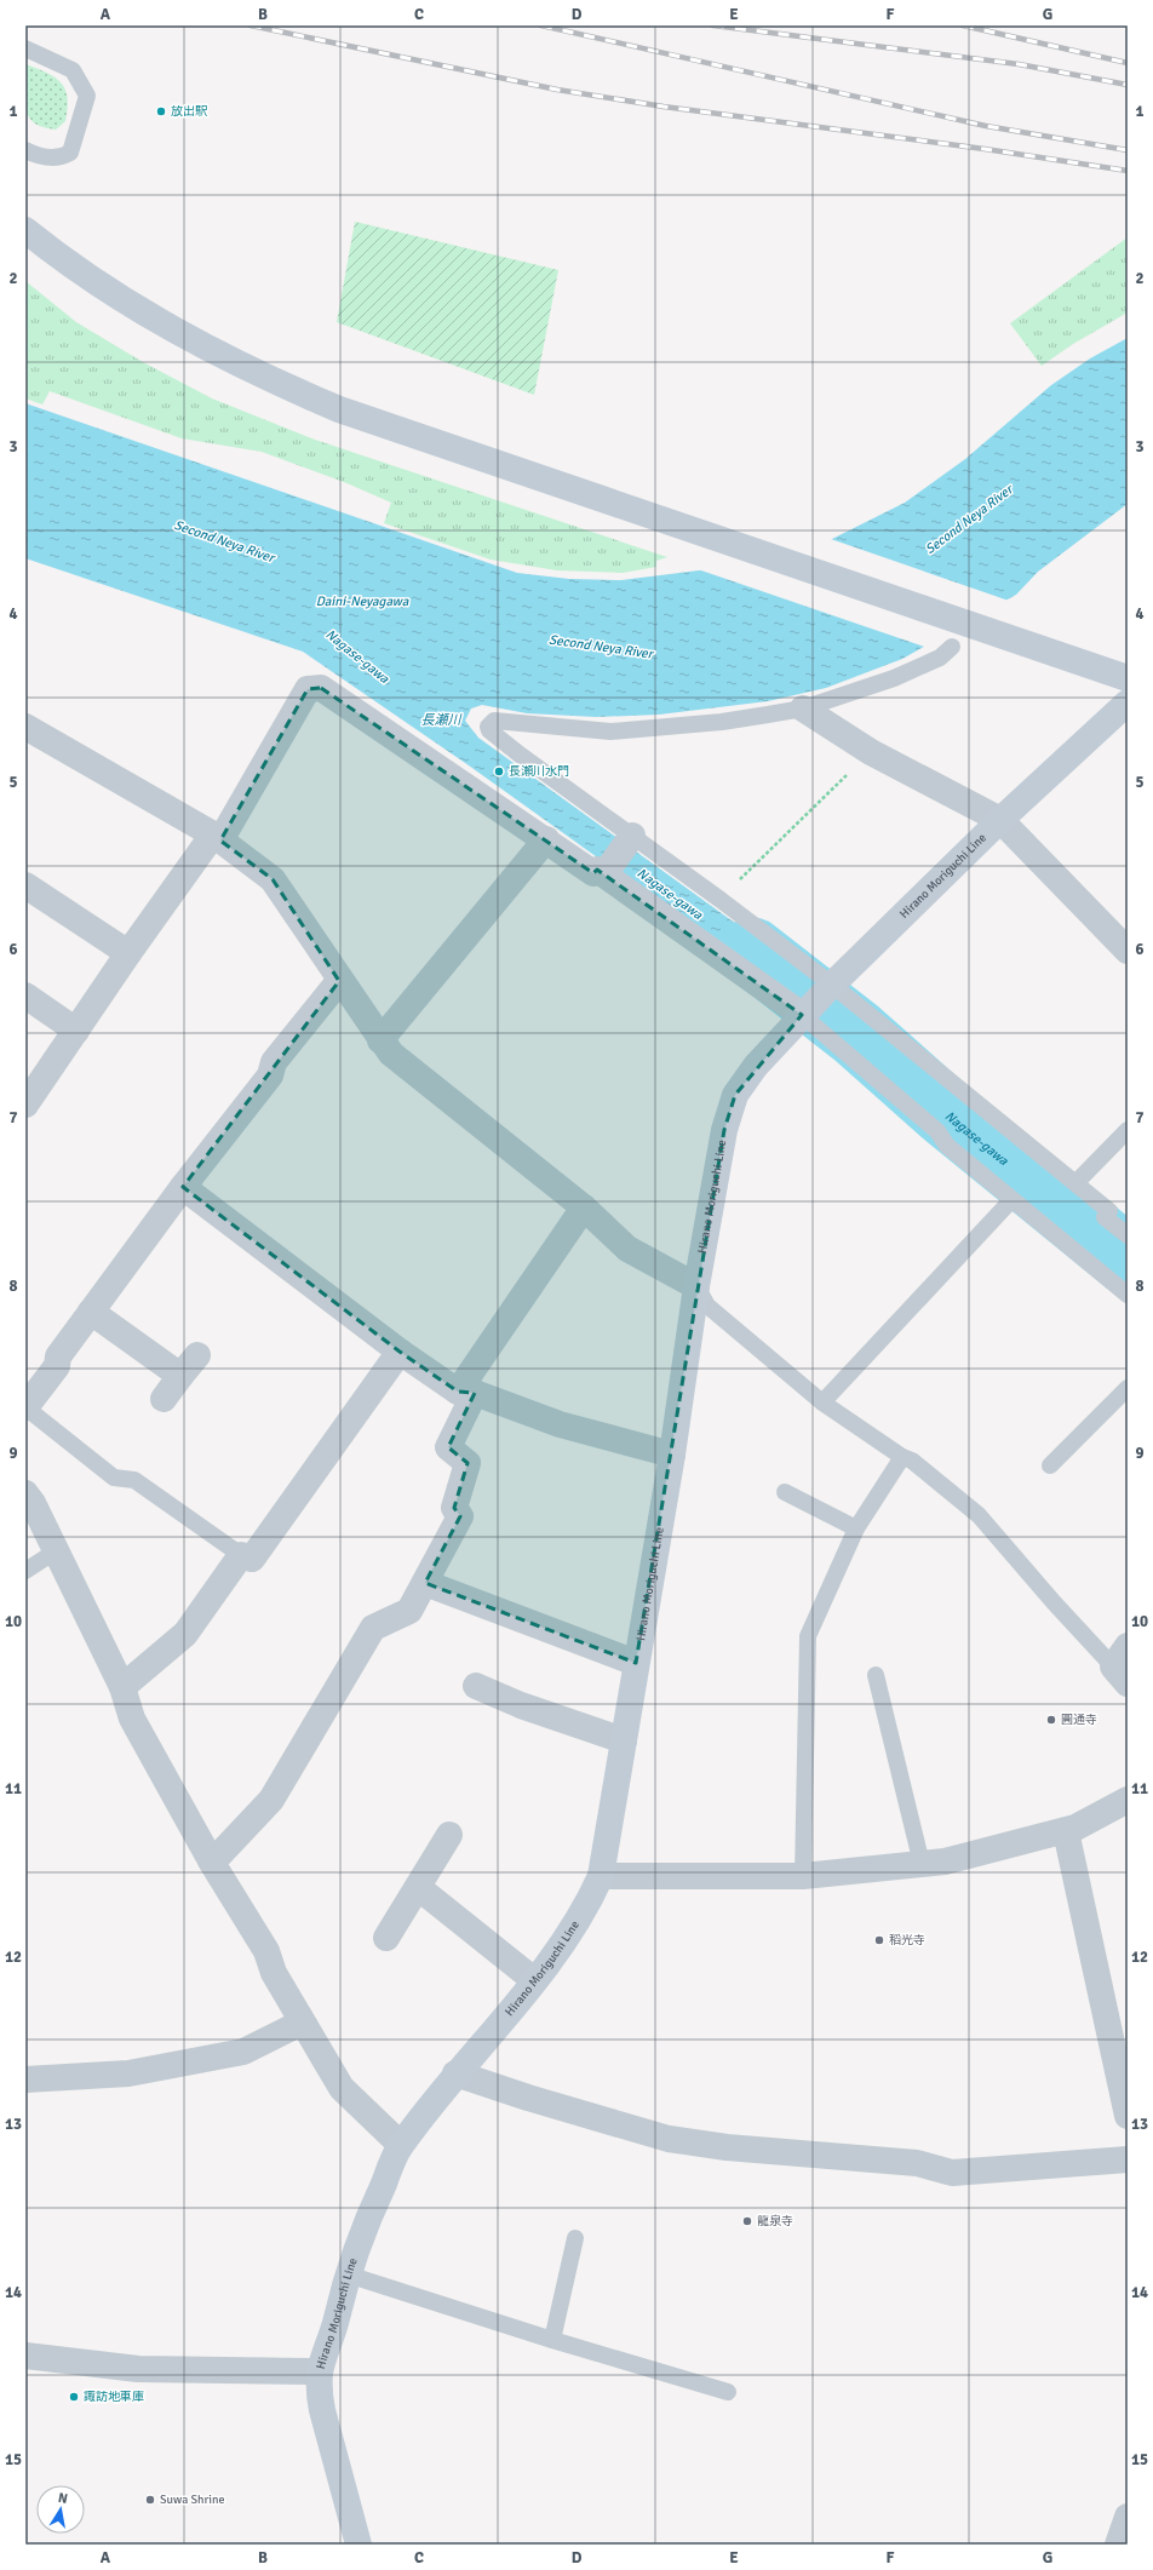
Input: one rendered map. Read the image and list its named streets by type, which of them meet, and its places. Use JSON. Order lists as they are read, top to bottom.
{
  "streets": {
    "main road": ["Hirano Moriguchi Line"]
  },
  "water": [
    "Second Neya River",
    "Daini-Neyagawa",
    "Nagase-gawa",
    "長瀬川"
  ],
  "places": [
    "放出駅",
    "長瀬川水門",
    "圓通寺",
    "稻光寺",
    "龍泉寺",
    "諏訪地車庫",
    "Suwa Shrine"
  ],
  "north": "top",
  "grid": {
    "columns": [
      "A",
      "B",
      "C",
      "D",
      "E",
      "F",
      "G"
    ],
    "rows": [
      "1",
      "2",
      "3",
      "4",
      "5",
      "6",
      "7",
      "8",
      "9",
      "10",
      "11",
      "12",
      "13",
      "14",
      "15"
    ]
  }
}
